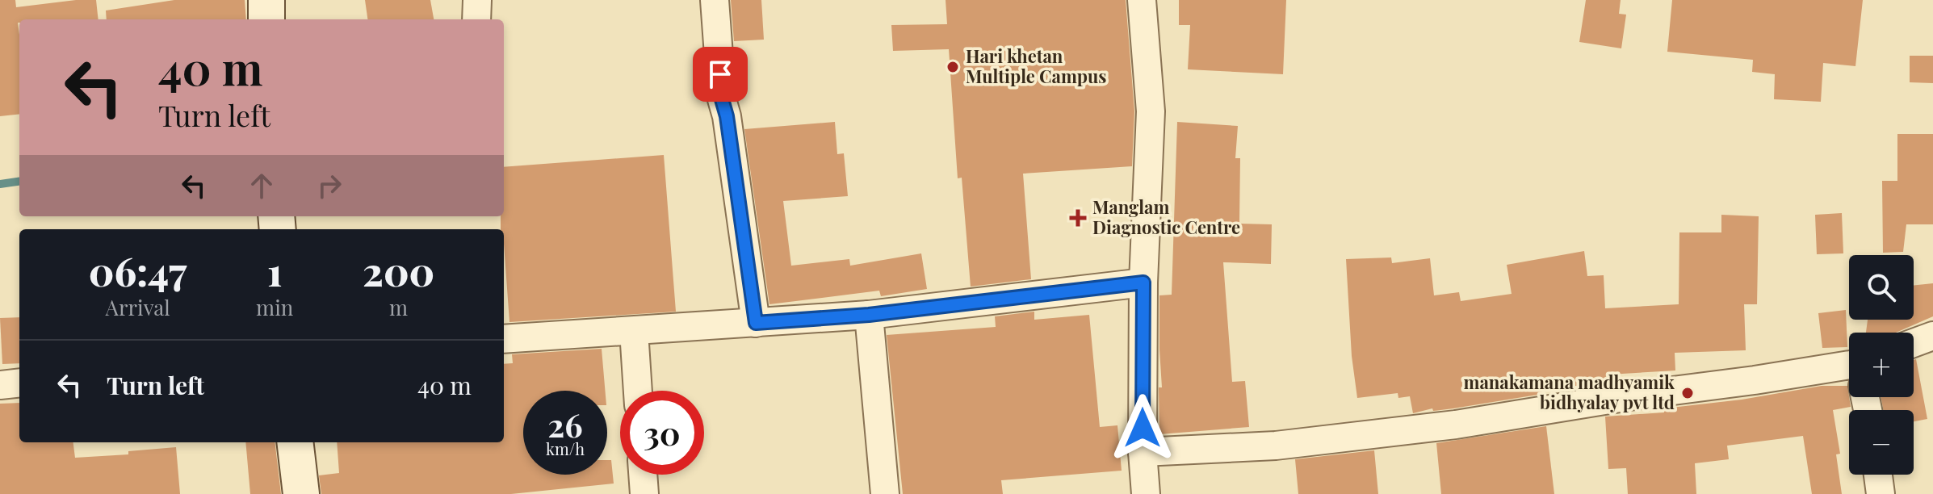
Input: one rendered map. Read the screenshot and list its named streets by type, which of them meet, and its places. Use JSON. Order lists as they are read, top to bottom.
{
  "places": {
    "other": ["Hari khetan Multiple Campus", "manakamana madhyamik bidhyalay pvt ltd"],
    "health": ["Manglam Diagnostic Centre"]
  },
  "page": {
    "turn": ["40 m", "Turn left"],
    "eta": [
      "06:47",
      "Arrival",
      "1",
      "min",
      "200",
      "m"
    ],
    "map_buttons": ["+", "−"],
    "list": [
      {
        "name": "Turn left",
        "value": "40 m"
      }
    ],
    "speed": "26 km/h",
    "limit": "30"
  }
}
